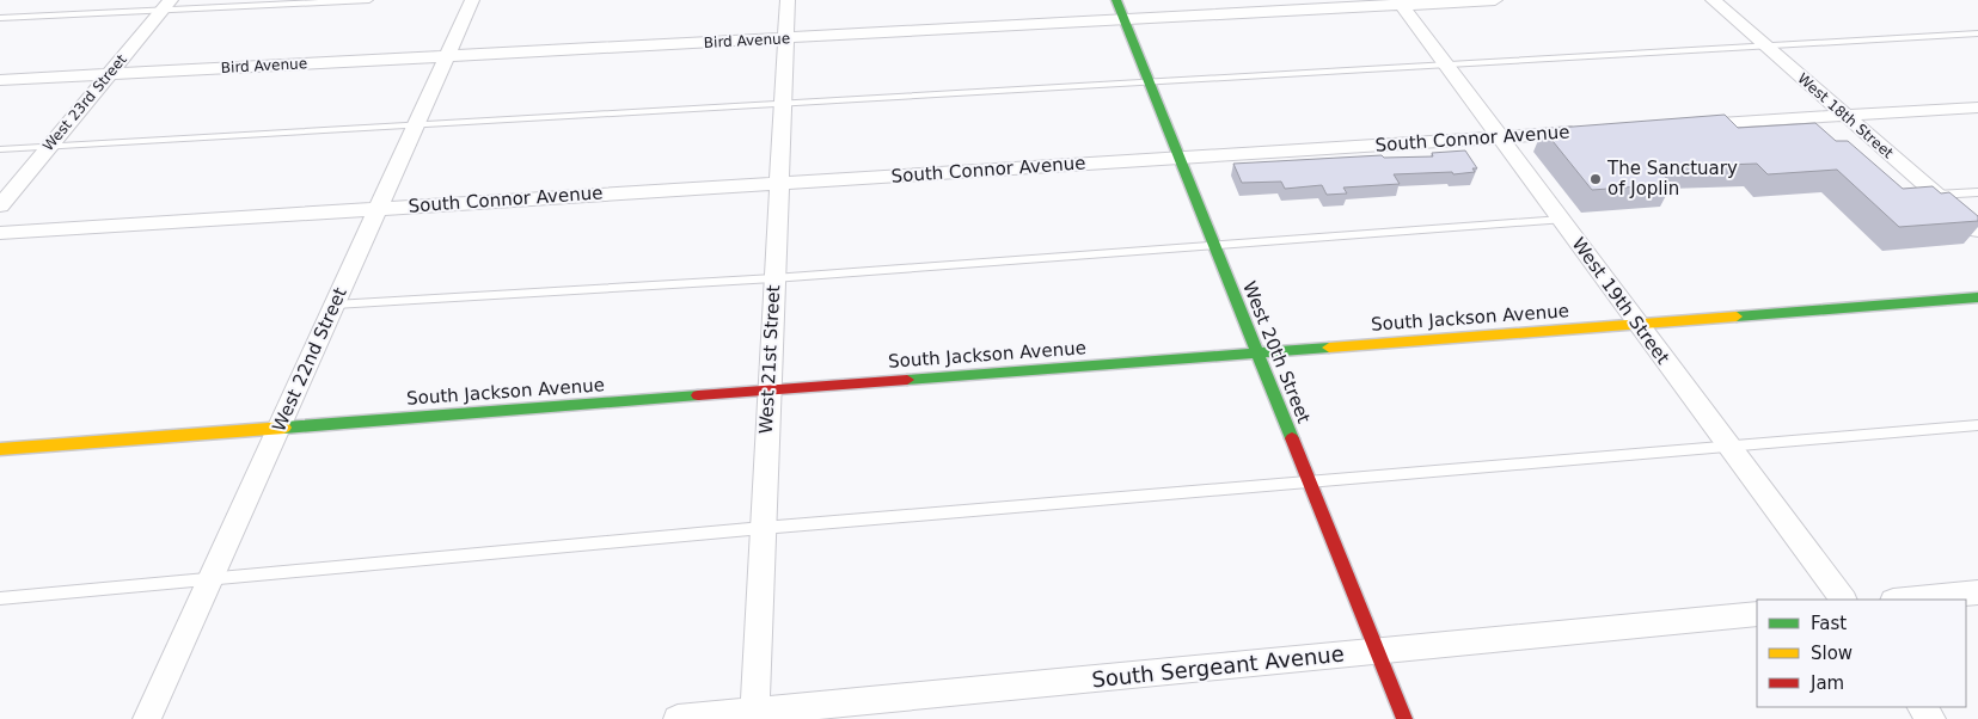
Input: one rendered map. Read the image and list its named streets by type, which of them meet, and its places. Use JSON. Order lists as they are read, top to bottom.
{
  "streets": {
    "street": [
      "Bird Avenue",
      "West 23rd Street",
      "West 18th Street",
      "South Connor Avenue",
      "West 19th Street",
      "South Jackson Avenue",
      "West 20th Street",
      "West 22nd Street",
      "West 21st Street",
      "South Sergeant Avenue"
    ]
  },
  "crossings": [
    ["Bird Avenue", "West 23rd Street"],
    ["Bird Avenue", "West 19th Street"],
    ["Bird Avenue", "West 20th Street"],
    ["Bird Avenue", "West 22nd Street"],
    ["Bird Avenue", "West 21st Street"],
    ["South Connor Avenue", "West 19th Street"],
    ["South Connor Avenue", "West 20th Street"],
    ["South Connor Avenue", "West 22nd Street"],
    ["South Connor Avenue", "West 21st Street"],
    ["West 19th Street", "South Jackson Avenue"],
    ["South Jackson Avenue", "West 20th Street"],
    ["South Jackson Avenue", "West 22nd Street"],
    ["South Jackson Avenue", "West 21st Street"],
    ["West 20th Street", "South Sergeant Avenue"],
    ["West 21st Street", "South Sergeant Avenue"]
  ],
  "places": ["The Sanctuary of Joplin"],
  "legend": ["Fast", "Slow", "Jam"]
}
